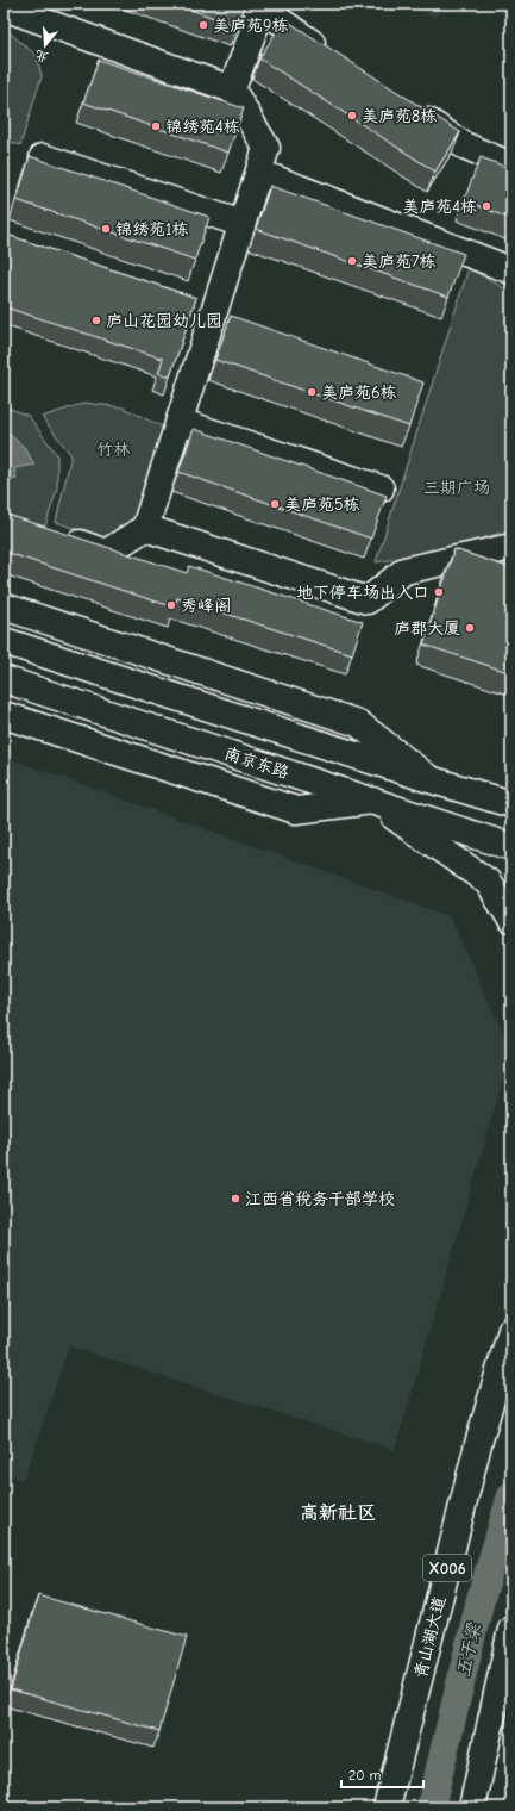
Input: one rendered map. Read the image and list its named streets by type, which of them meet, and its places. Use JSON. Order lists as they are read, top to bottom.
{
  "streets": {
    "street": ["南京东路", "X006", "青山湖大道"]
  },
  "districts": ["高新社区"],
  "water": ["五干梁"],
  "parks": ["竹林", "三期广场"],
  "places": [
    "美庐苑9栋",
    "美庐苑8栋",
    "锦绣苑4栋",
    "美庐苑4栋",
    "锦绣苑1栋",
    "美庐苑7栋",
    "庐山花园幼儿园",
    "美庐苑6栋",
    "美庐苑5栋",
    "地下停车场出入口",
    "秀峰阁",
    "庐郡大厦",
    "江西省税务干部学校"
  ],
  "scale_bar": "20 m",
  "north": "bottom"
}
